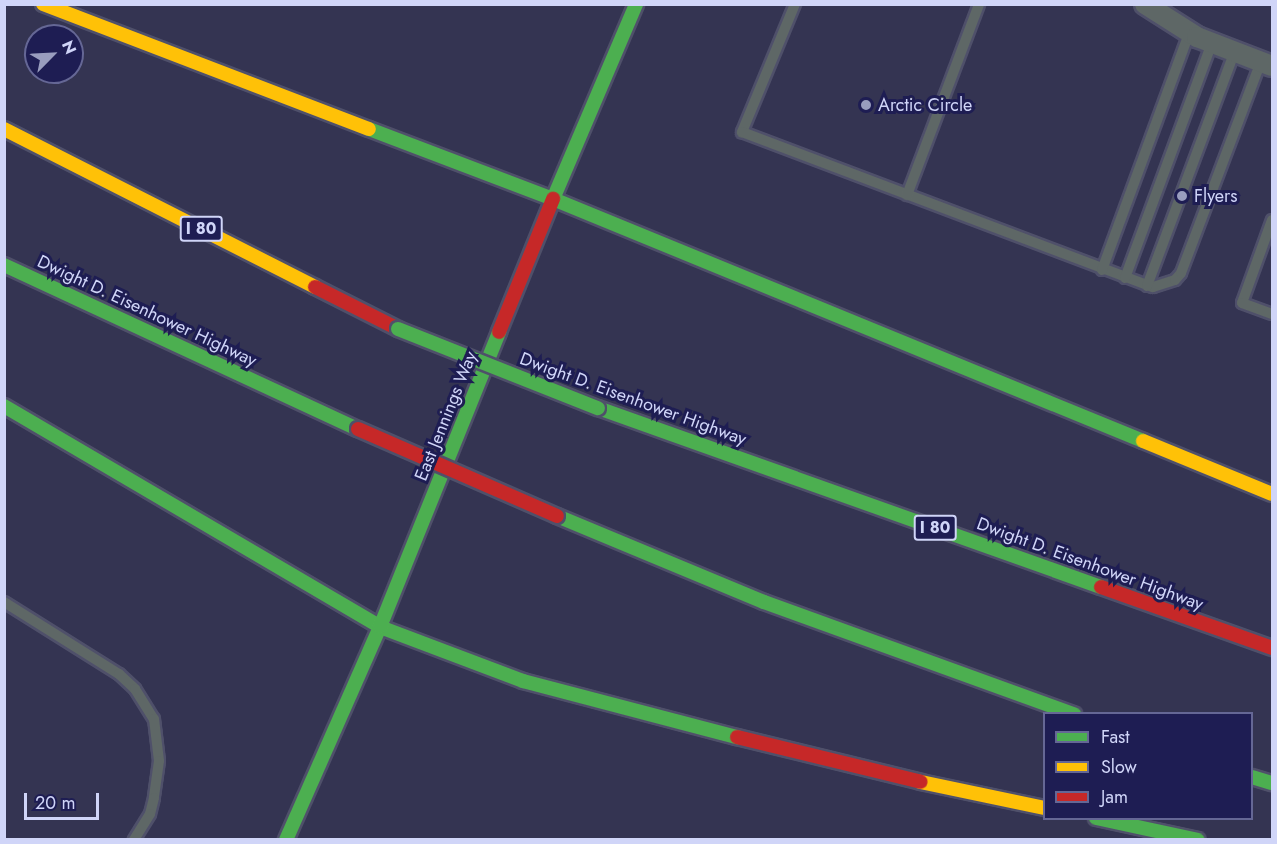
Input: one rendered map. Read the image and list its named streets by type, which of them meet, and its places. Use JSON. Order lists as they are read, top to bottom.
{
  "streets": {
    "main road": ["I 80", "Dwight D. Eisenhower Highway", "East Jennings Way"]
  },
  "places": ["Arctic Circle", "Flyers"],
  "legend": ["Fast", "Slow", "Jam"],
  "scale_bar": "20 m",
  "north": "top right"
}
